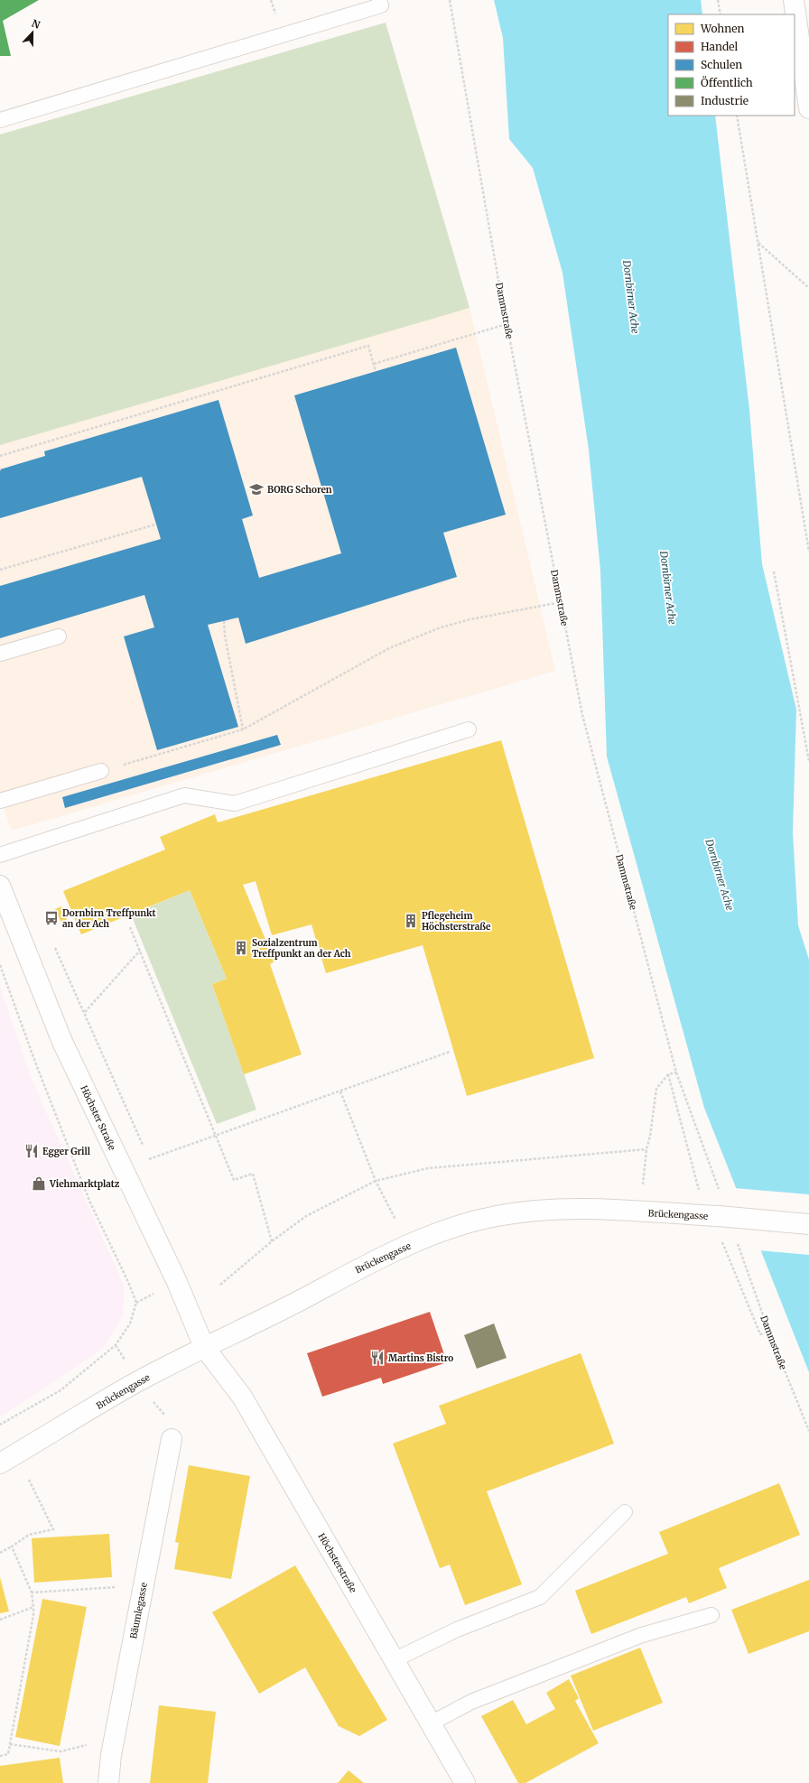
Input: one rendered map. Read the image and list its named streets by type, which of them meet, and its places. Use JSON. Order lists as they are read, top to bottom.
{
  "streets": {
    "street": [
      "Höchster Straße",
      "Brückengasse",
      "Höchsterstraße",
      "Bäumlegasse"
    ],
    "path": ["Dammstraße"]
  },
  "crossings": [
    ["Höchster Straße", "Brückengasse"],
    ["Höchster Straße", "Höchsterstraße"],
    ["Brückengasse", "Höchsterstraße"]
  ],
  "water": ["Dornbirner Ache"],
  "places": {
    "school or university": ["BORG Schoren"],
    "bus stop": ["Dornbirn Treffpunkt an der Ach"],
    "building": ["Pflegeheim Höchsterstraße", "Sozialzentrum Treffpunkt an der Ach"],
    "restaurant": ["Egger Grill", "Martins Bistro"],
    "shop": ["Viehmarktplatz"]
  },
  "legend": [
    "Wohnen",
    "Handel",
    "Schulen",
    "Öffentlich",
    "Industrie"
  ],
  "north": "top"
}
